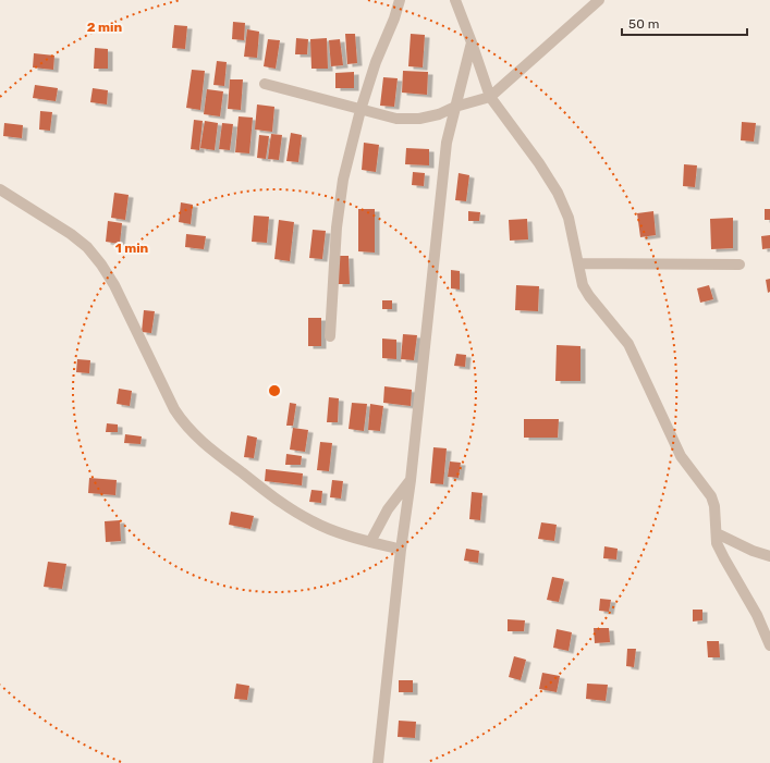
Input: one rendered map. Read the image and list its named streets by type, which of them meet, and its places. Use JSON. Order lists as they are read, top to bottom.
{
  "scale_bar": "50 m",
  "rings": ["2 min", "1 min"]
}
